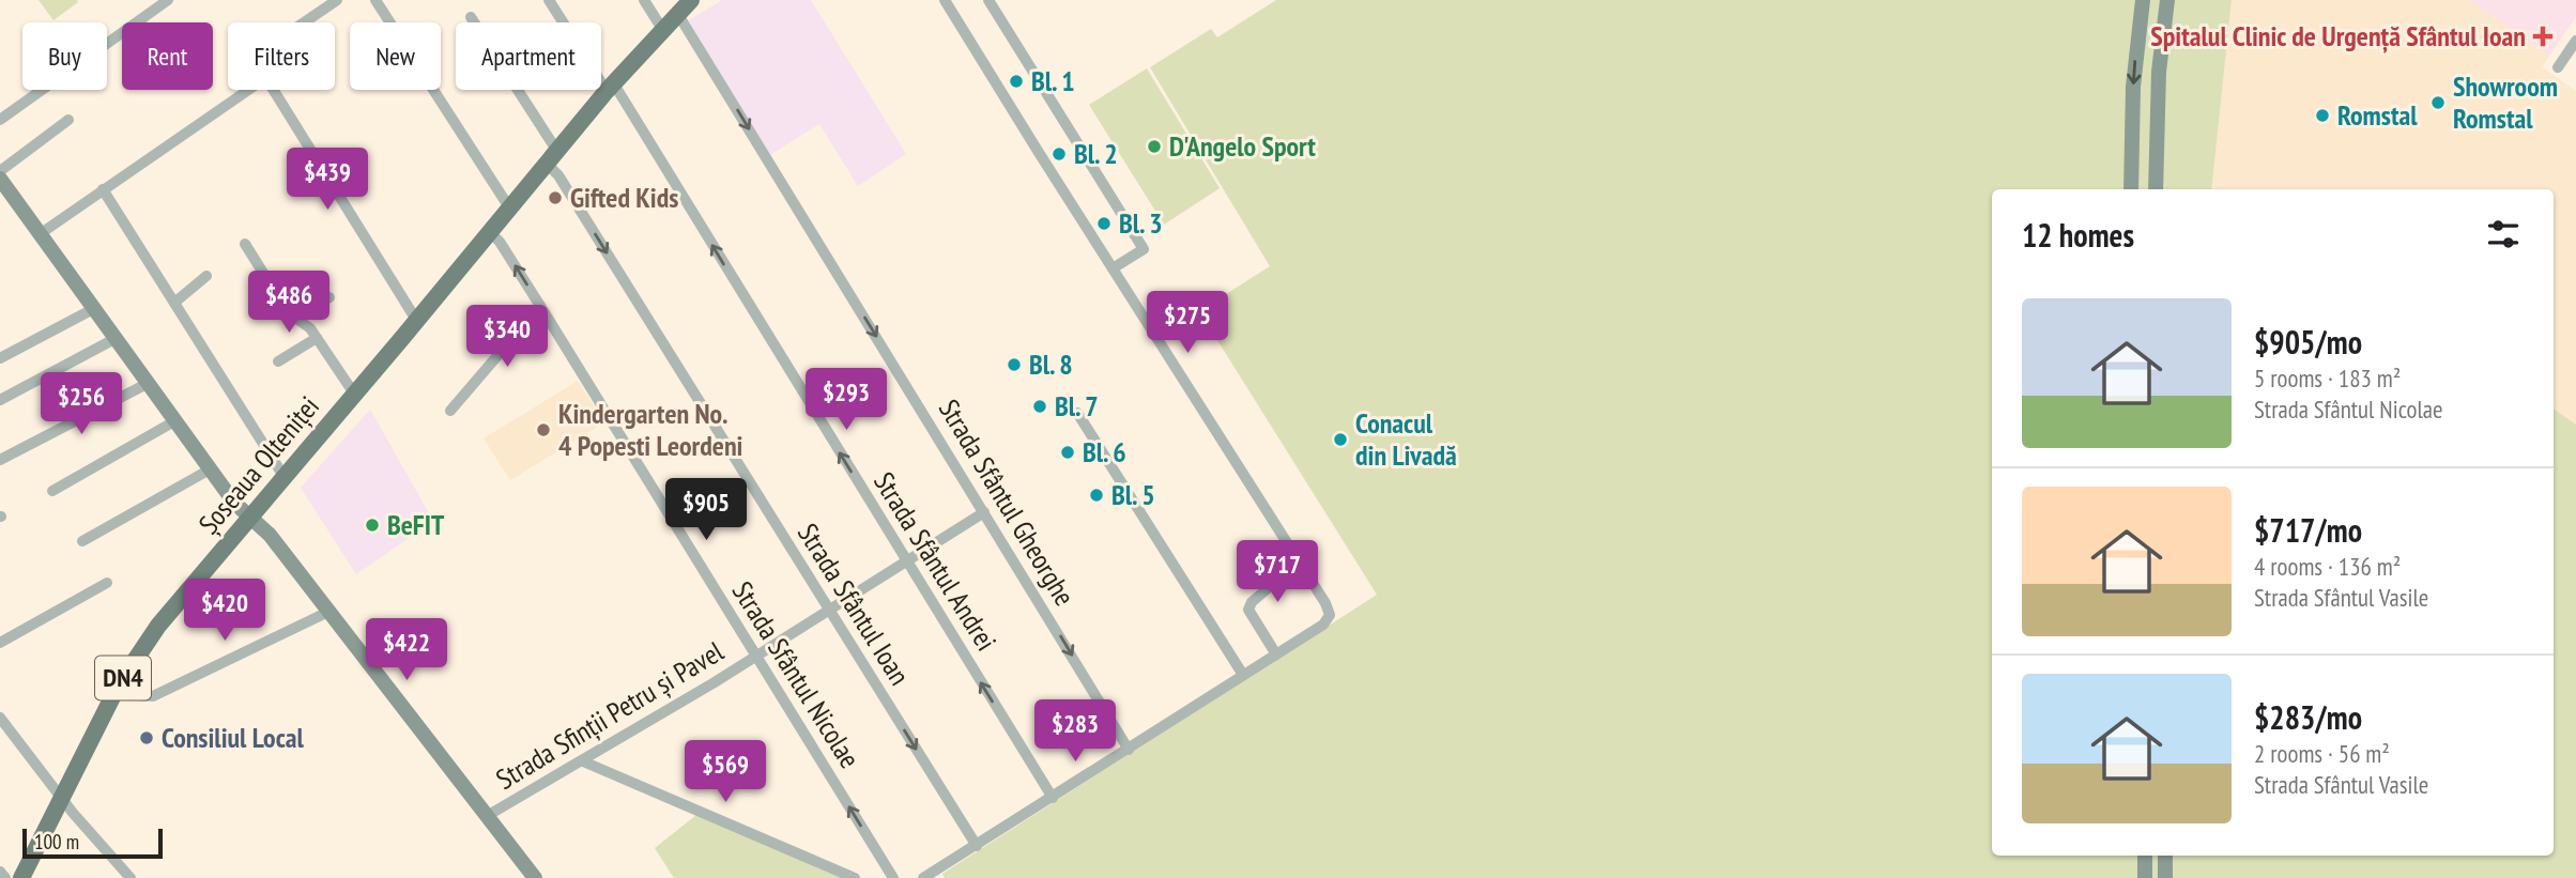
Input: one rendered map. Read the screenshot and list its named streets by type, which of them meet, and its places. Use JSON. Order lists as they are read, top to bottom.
{
  "streets": {
    "main road": ["Șoseaua Olteniței", "DN4"],
    "street": [
      "Strada Sfântul Gheorghe",
      "Strada Sfântul Andrei",
      "Strada Sfântul Ioan",
      "Strada Sfântul Nicolae",
      "Strada Sfinții Petru și Pavel"
    ]
  },
  "crossings": [
    ["Șoseaua Olteniței", "Strada Sfântul Gheorghe"],
    ["Șoseaua Olteniței", "Strada Sfântul Andrei"],
    ["Șoseaua Olteniței", "Strada Sfântul Ioan"],
    ["Șoseaua Olteniței", "Strada Sfântul Nicolae"],
    ["Strada Sfântul Gheorghe", "Strada Sfinții Petru și Pavel"],
    ["Strada Sfântul Andrei", "Strada Sfinții Petru și Pavel"],
    ["Strada Sfântul Ioan", "Strada Sfinții Petru și Pavel"],
    ["Strada Sfântul Nicolae", "Strada Sfinții Petru și Pavel"]
  ],
  "one_way": [
    "Strada Sfântul Gheorghe",
    "Strada Sfântul Andrei",
    "Strada Sfântul Ioan",
    "Strada Sfântul Nicolae"
  ],
  "places": {
    "health": ["Spitalul Clinic de Urgență Sfântul Ioan"],
    "other": [
      "Bl. 1",
      "Showroom Romstal",
      "Romstal",
      "D'Angelo Sport",
      "Bl. 2",
      "Gifted Kids",
      "Bl. 3",
      "Bl. 8",
      "Bl. 7",
      "Kindergarten No. 4 Popesti Leordeni",
      "Conacul din Livadă",
      "Bl. 6",
      "Bl. 5",
      "BeFIT",
      "Consiliul Local"
    ]
  },
  "scale_bar": "100 m",
  "page": {
    "chip": [
      "Buy",
      "Rent",
      "Filters",
      "New",
      "Apartment"
    ],
    "price": [
      "$439",
      "$486",
      "$275",
      "$340",
      "$293",
      "$256",
      "$905",
      "$717",
      "$420",
      "$422",
      "$283",
      "$569"
    ],
    "heading": "12 homes",
    "list": [
      {
        "name": "$905/mo",
        "note": "5 rooms · 183 m² · Strada Sfântul Nicolae"
      },
      {
        "name": "$717/mo",
        "note": "4 rooms · 136 m² · Strada Sfântul Vasile"
      },
      {
        "name": "$283/mo",
        "note": "2 rooms · 56 m² · Strada Sfântul Vasile"
      }
    ],
    "scale": "100 m"
  }
}
